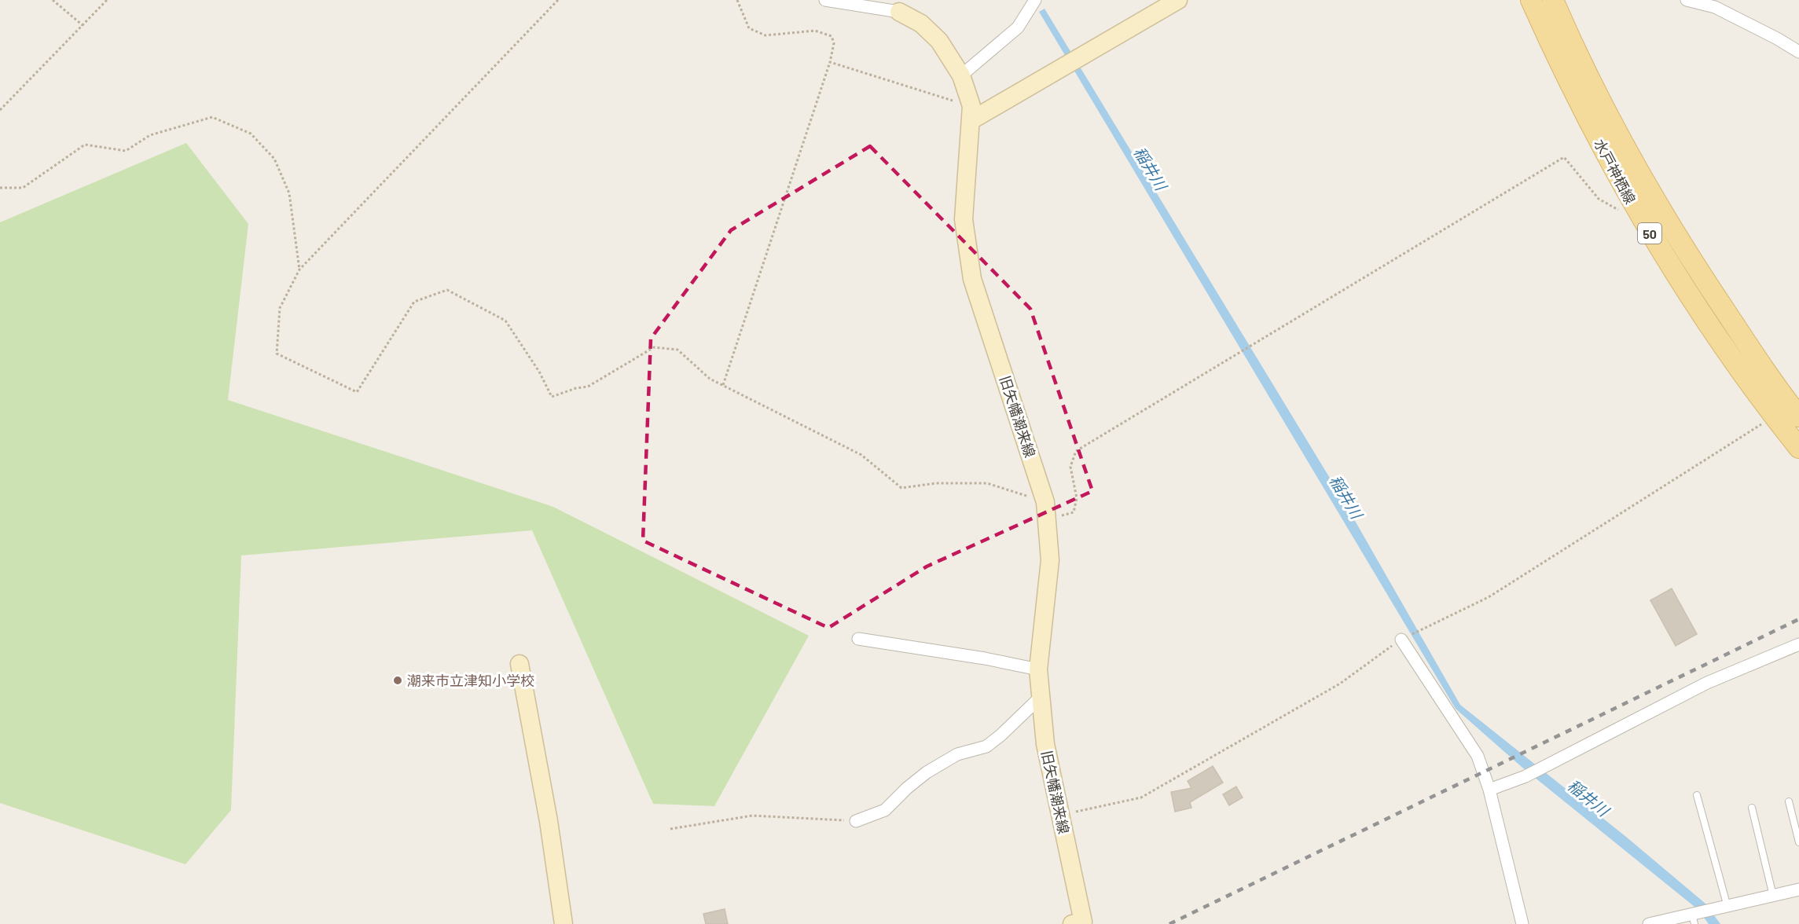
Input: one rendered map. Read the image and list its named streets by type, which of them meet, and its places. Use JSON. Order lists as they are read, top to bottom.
{
  "streets": {
    "main road": ["水戸神栖線", "50"],
    "street": ["旧矢幡潮来線"]
  },
  "water": ["稲井川"],
  "places": ["潮来市立津知小学校"]
}
